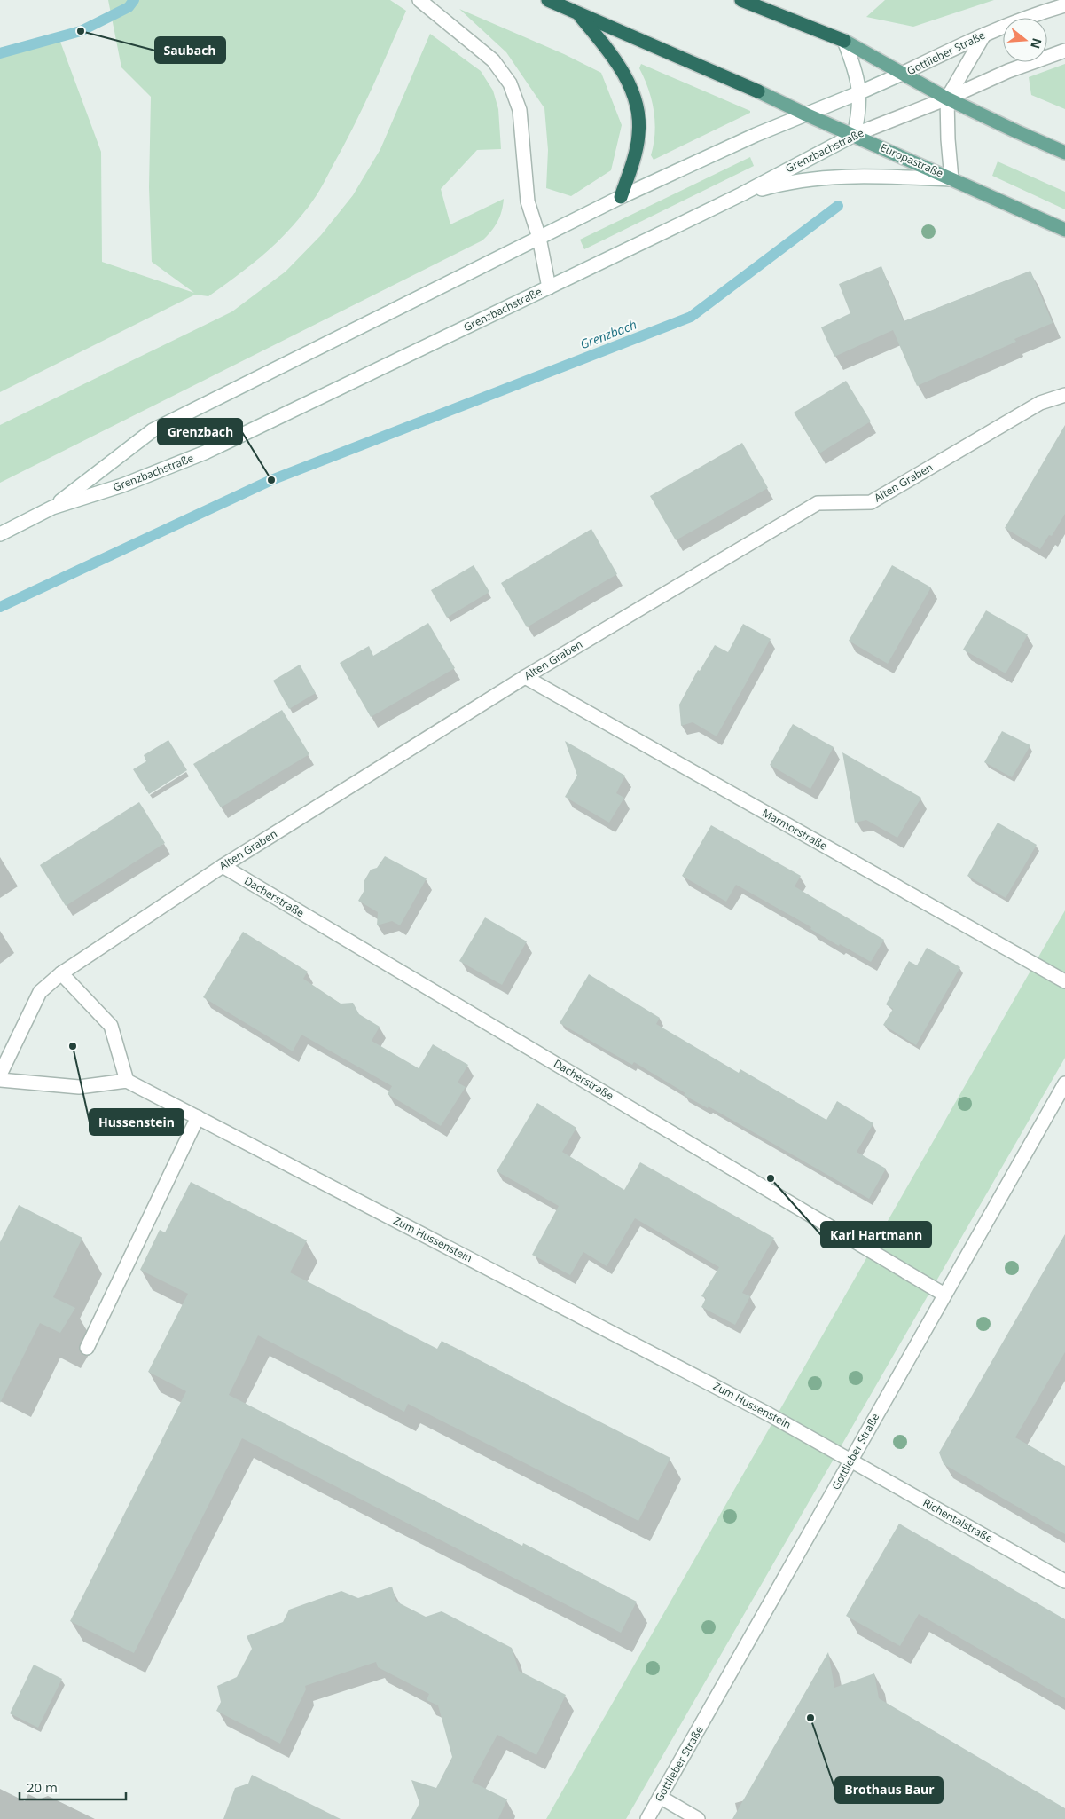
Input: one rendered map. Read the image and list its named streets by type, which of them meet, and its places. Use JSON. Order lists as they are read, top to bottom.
{
  "streets": {
    "main road": ["Europastraße"],
    "street": [
      "Gottlieber Straße",
      "Grenzbachstraße",
      "Alten Graben",
      "Marmorstraße",
      "Dacherstraße",
      "Zum Hussenstein",
      "Richentalstraße"
    ]
  },
  "crossings": [
    ["Gottlieber Straße", "Grenzbachstraße"],
    ["Gottlieber Straße", "Dacherstraße"],
    ["Gottlieber Straße", "Zum Hussenstein"],
    ["Gottlieber Straße", "Richentalstraße"],
    ["Grenzbachstraße", "Europastraße"],
    ["Alten Graben", "Marmorstraße"],
    ["Alten Graben", "Dacherstraße"],
    ["Zum Hussenstein", "Richentalstraße"]
  ],
  "water": ["Grenzbach"],
  "places": [
    "Saubach",
    "Grenzbach",
    "Hussenstein",
    "Karl Hartmann",
    "Brothaus Baur"
  ],
  "scale_bar": "20 m",
  "north": "right"
}
